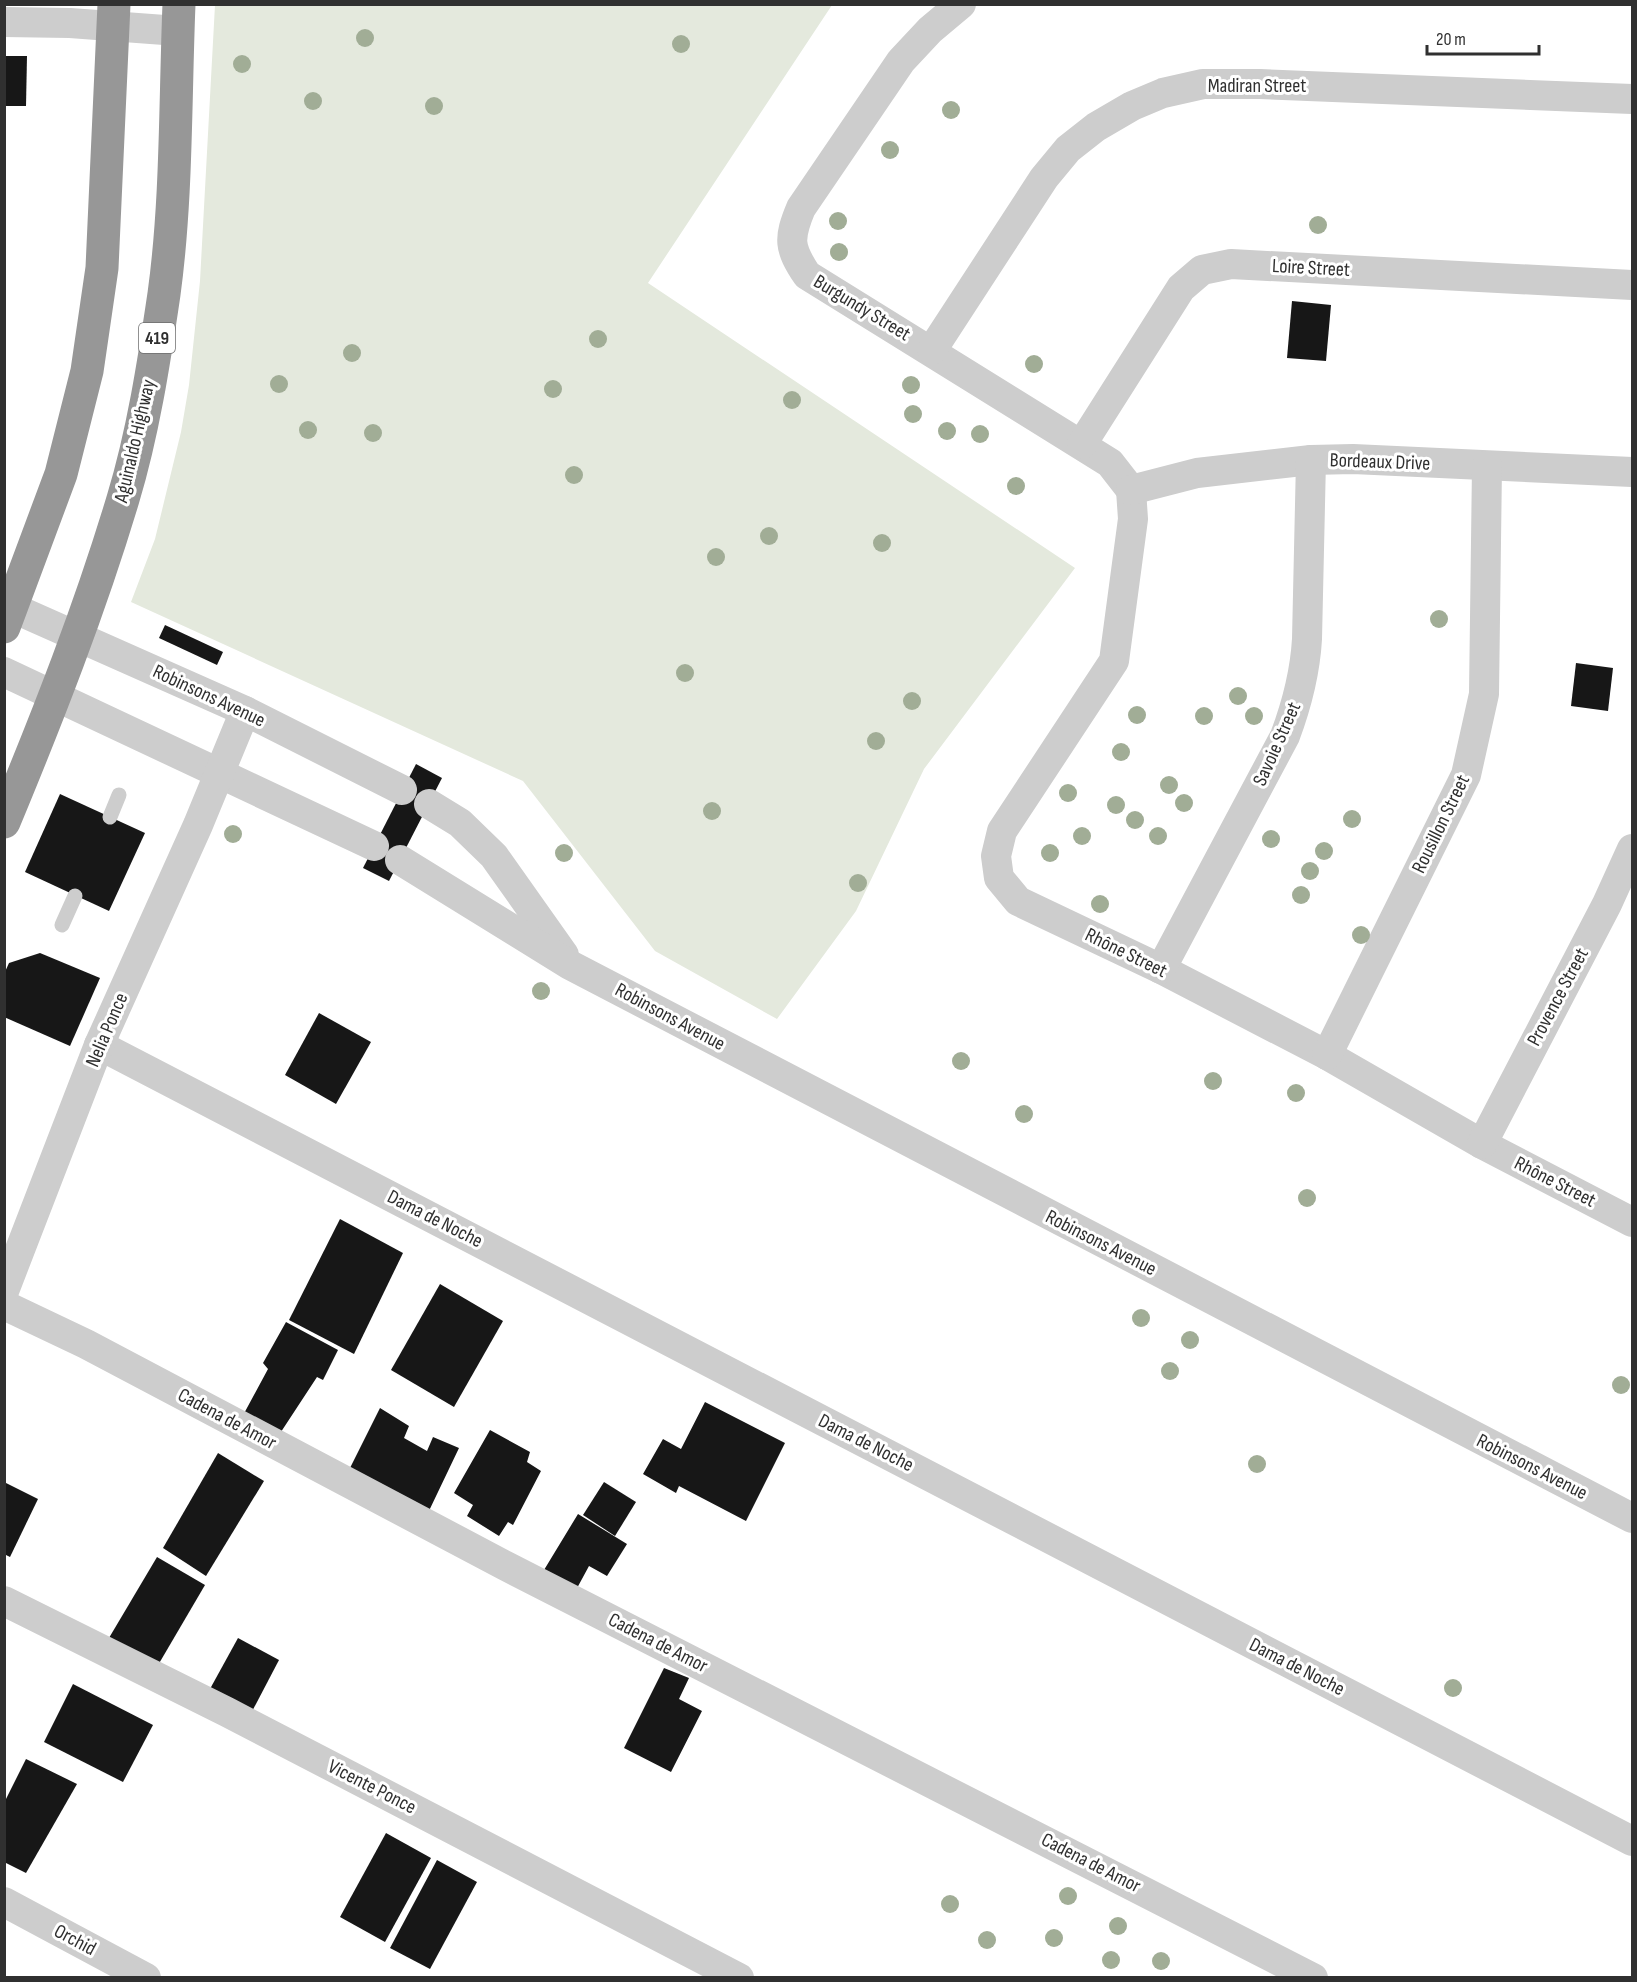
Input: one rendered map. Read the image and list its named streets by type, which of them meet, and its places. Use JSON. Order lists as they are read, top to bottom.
{
  "streets": {
    "highway": ["419", "Aguinaldo Highway"],
    "street": [
      "Madiran Street",
      "Loire Street",
      "Burgundy Street",
      "Bordeaux Drive",
      "Robinsons Avenue",
      "Savoie Street",
      "Rousillon Street",
      "Rhône Street",
      "Provence Street",
      "Nelia Ponce",
      "Dama de Noche",
      "Cadena de Amor",
      "Vicente Ponce",
      "Orchid"
    ]
  },
  "crossings": [
    ["Madiran Street", "Burgundy Street"],
    ["Loire Street", "Burgundy Street"],
    ["Burgundy Street", "Bordeaux Drive"],
    ["Burgundy Street", "Rhône Street"],
    ["Aguinaldo Highway", "Robinsons Avenue"],
    ["Bordeaux Drive", "Savoie Street"],
    ["Bordeaux Drive", "Rousillon Street"],
    ["Bordeaux Drive", "Rhône Street"],
    ["Robinsons Avenue", "Nelia Ponce"],
    ["Savoie Street", "Rhône Street"],
    ["Rousillon Street", "Rhône Street"],
    ["Rhône Street", "Provence Street"],
    ["Nelia Ponce", "Dama de Noche"]
  ],
  "scale_bar": "20 m"
}
